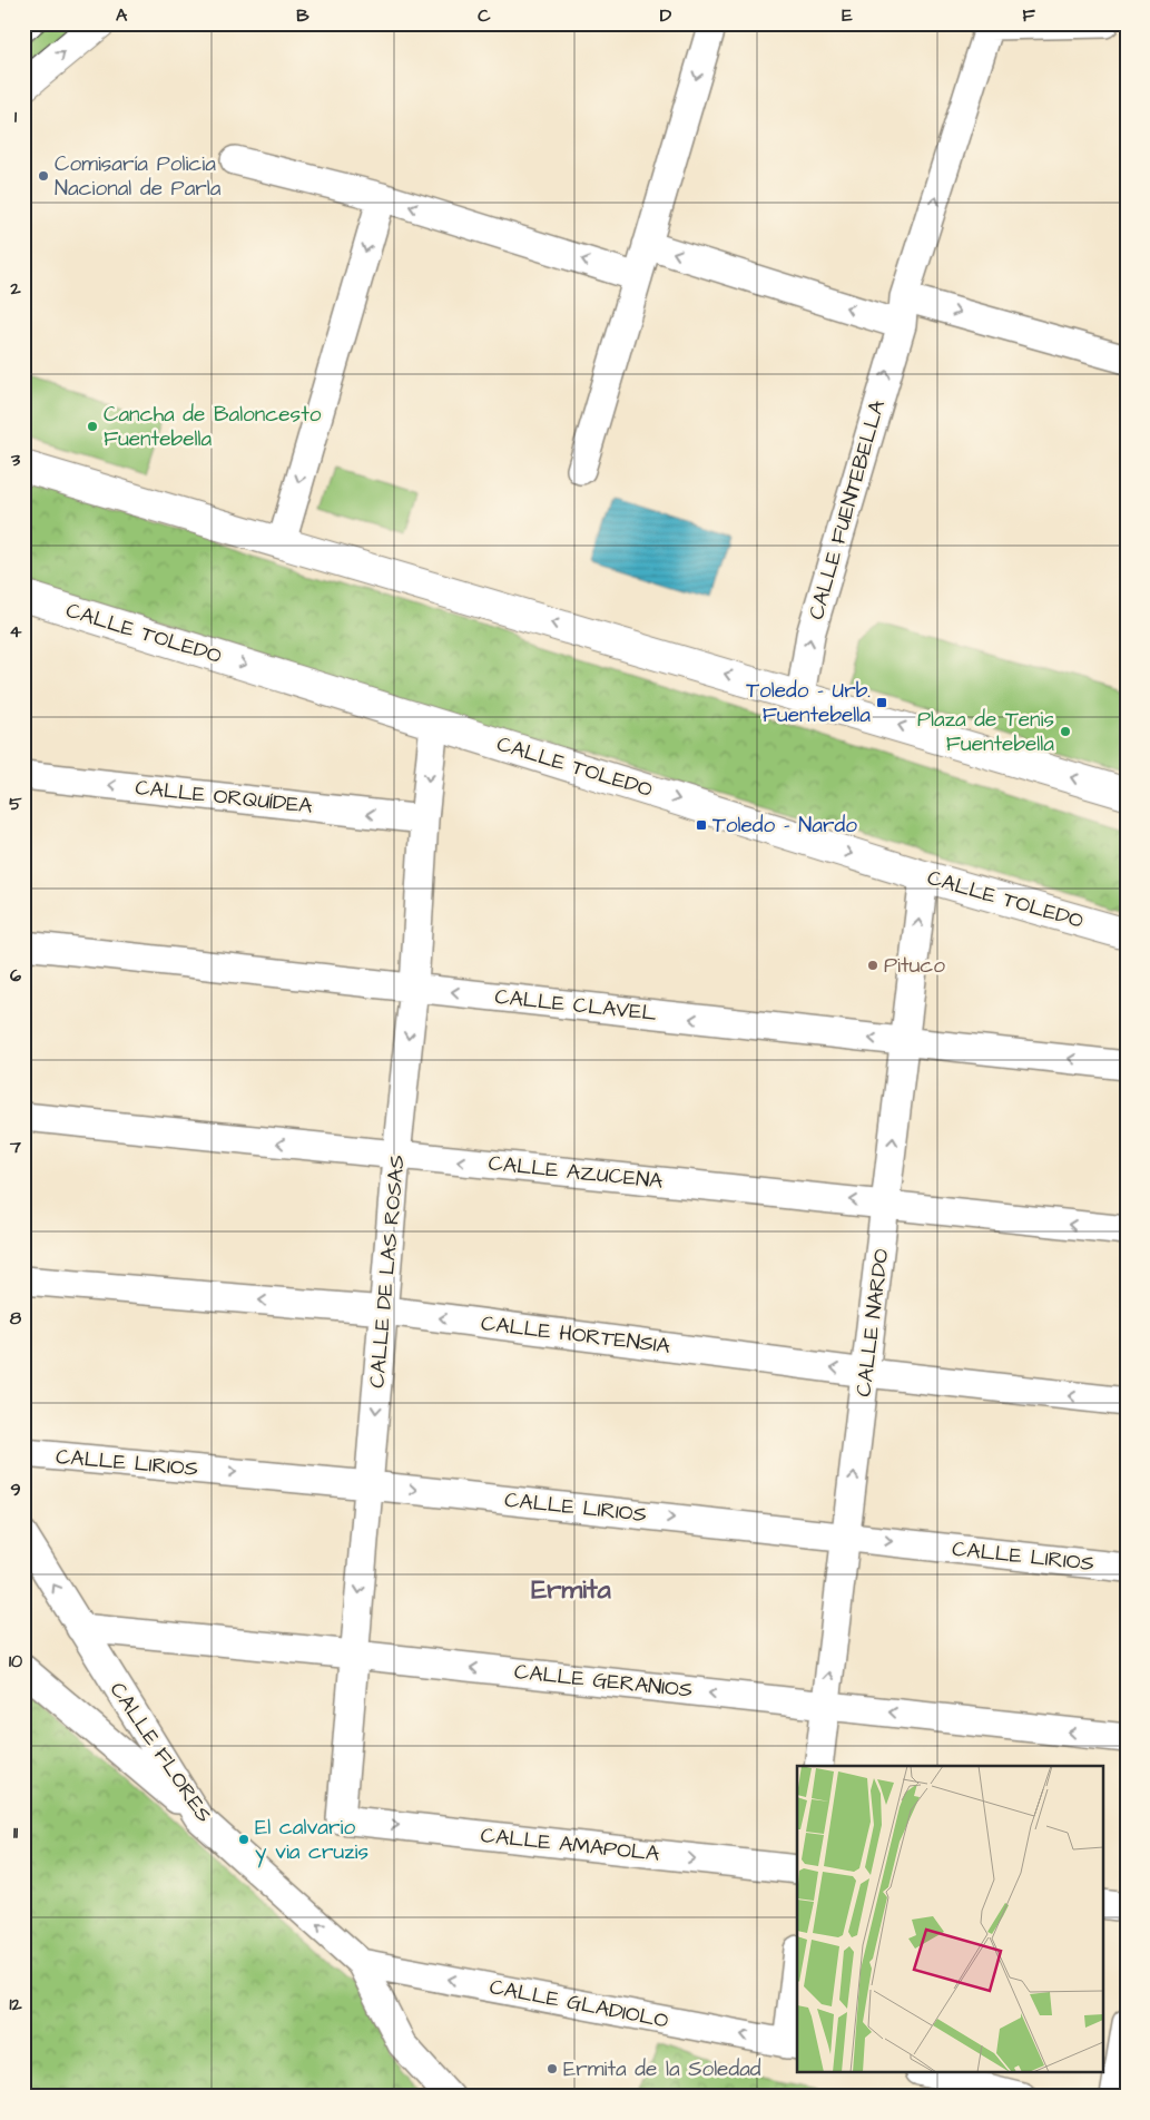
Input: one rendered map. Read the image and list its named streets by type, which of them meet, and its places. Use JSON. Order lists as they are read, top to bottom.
{
  "streets": {
    "street": [
      "CALLE FUENTEBELLA",
      "CALLE TOLEDO",
      "CALLE ORQUÍDEA",
      "CALLE CLAVEL",
      "CALLE AZUCENA",
      "CALLE DE LAS ROSAS",
      "CALLE NARDO",
      "CALLE HORTENSIA",
      "CALLE LIRIOS",
      "CALLE GERANIOS",
      "CALLE FLORES",
      "CALLE AMAPOLA",
      "CALLE GLADIOLO"
    ]
  },
  "crossings": [
    ["CALLE TOLEDO", "CALLE DE LAS ROSAS"],
    ["CALLE TOLEDO", "CALLE NARDO"],
    ["CALLE ORQUÍDEA", "CALLE DE LAS ROSAS"],
    ["CALLE CLAVEL", "CALLE DE LAS ROSAS"],
    ["CALLE CLAVEL", "CALLE NARDO"],
    ["CALLE AZUCENA", "CALLE DE LAS ROSAS"],
    ["CALLE AZUCENA", "CALLE NARDO"],
    ["CALLE DE LAS ROSAS", "CALLE HORTENSIA"],
    ["CALLE DE LAS ROSAS", "CALLE LIRIOS"],
    ["CALLE DE LAS ROSAS", "CALLE GERANIOS"],
    ["CALLE DE LAS ROSAS", "CALLE AMAPOLA"],
    ["CALLE NARDO", "CALLE HORTENSIA"],
    ["CALLE NARDO", "CALLE LIRIOS"],
    ["CALLE NARDO", "CALLE GERANIOS"],
    ["CALLE GERANIOS", "CALLE FLORES"],
    ["CALLE FLORES", "CALLE GLADIOLO"]
  ],
  "one_way": [
    "CALLE FUENTEBELLA",
    "CALLE CLAVEL",
    "CALLE AZUCENA",
    "CALLE DE LAS ROSAS",
    "CALLE NARDO",
    "CALLE HORTENSIA",
    "CALLE LIRIOS",
    "CALLE GERANIOS",
    "CALLE FLORES",
    "CALLE AMAPOLA",
    "CALLE GLADIOLO"
  ],
  "districts": ["Ermita"],
  "places": {
    "other": [
      "Comisaría Policia Nacional de Parla",
      "Cancha de Baloncesto Fuentebella",
      "Plaza de Tenis Fuentebella",
      "Pituco",
      "El calvario y via cruzis",
      "Ermita de la Soledad"
    ],
    "transit": ["Toledo - Urb. Fuentebella", "Toledo - Nardo"]
  },
  "grid": {
    "columns": [
      "A",
      "B",
      "C",
      "D",
      "E",
      "F"
    ],
    "rows": [
      "1",
      "2",
      "3",
      "4",
      "5",
      "6",
      "7",
      "8",
      "9",
      "10",
      "11",
      "12"
    ]
  }
}
